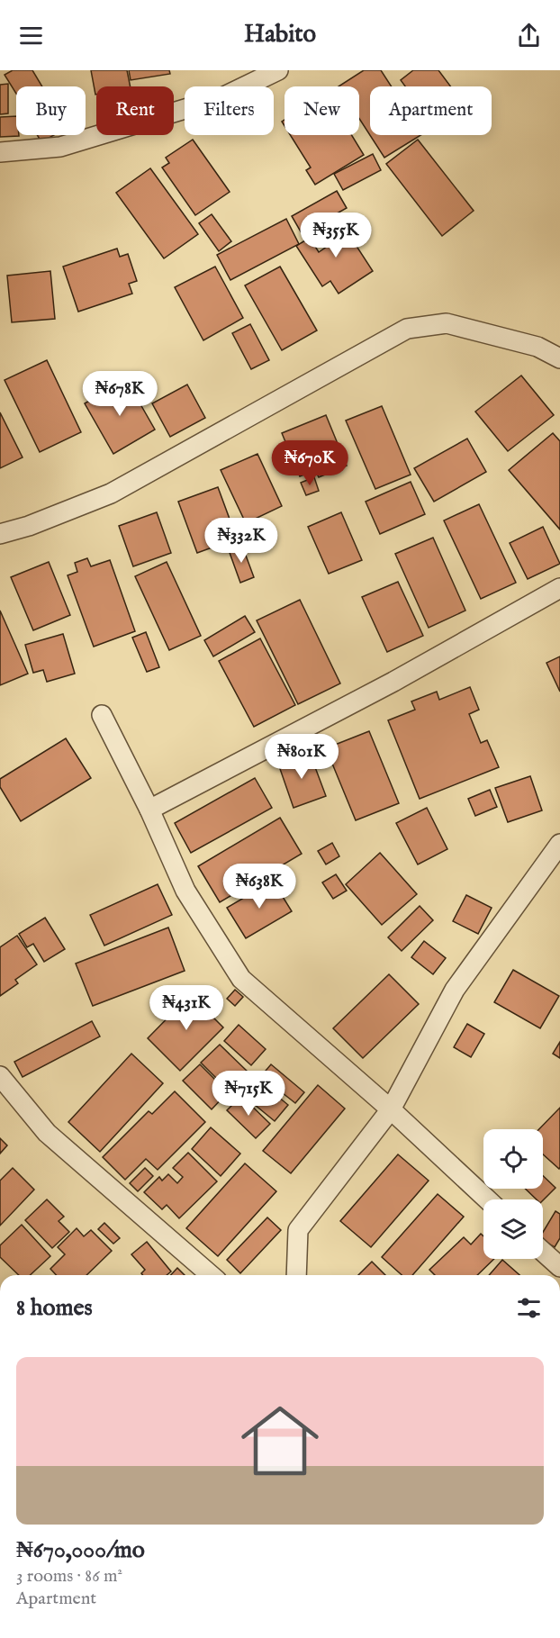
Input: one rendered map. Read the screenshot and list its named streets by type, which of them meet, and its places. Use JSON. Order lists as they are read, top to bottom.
{
  "page": {
    "header": "Habito",
    "chip": [
      "Buy",
      "Rent",
      "Filters",
      "New",
      "Apartment"
    ],
    "price": [
      "₦355K",
      "₦678K",
      "₦670K",
      "₦332K",
      "₦801K",
      "₦638K",
      "₦431K",
      "₦715K"
    ],
    "heading": "8 homes",
    "list": [
      {
        "name": "₦670,000/mo",
        "note": "3 rooms · 86 m² · Apartment"
      }
    ]
  }
}
